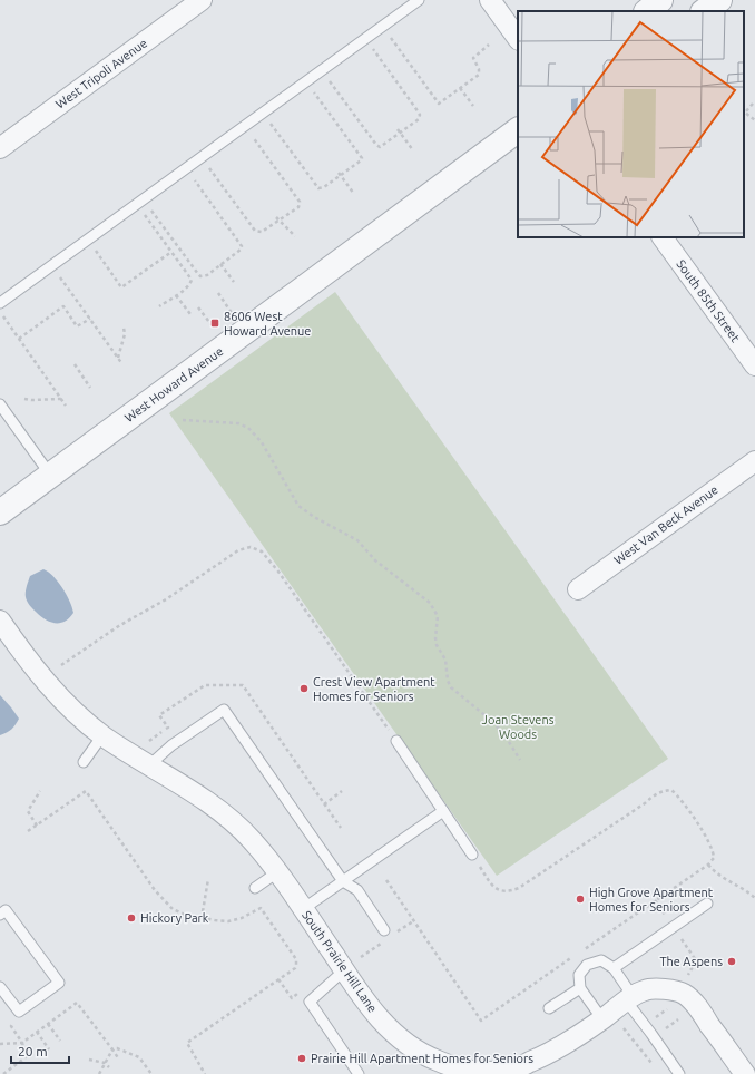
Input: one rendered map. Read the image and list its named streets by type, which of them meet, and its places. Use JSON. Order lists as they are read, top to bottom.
{
  "streets": {
    "street": [
      "West Tripoli Avenue",
      "South 85th Street",
      "West Howard Avenue",
      "West Van Beck Avenue",
      "South Prairie Hill Lane"
    ]
  },
  "parks": ["Joan Stevens Woods"],
  "places": {
    "transit": ["8606 West Howard Avenue"],
    "other": [
      "Crest View Apartment Homes for Seniors",
      "High Grove Apartment Homes for Seniors",
      "Hickory Park",
      "The Aspens",
      "Prairie Hill Apartment Homes for Seniors"
    ]
  },
  "scale_bar": "20 m"
}
